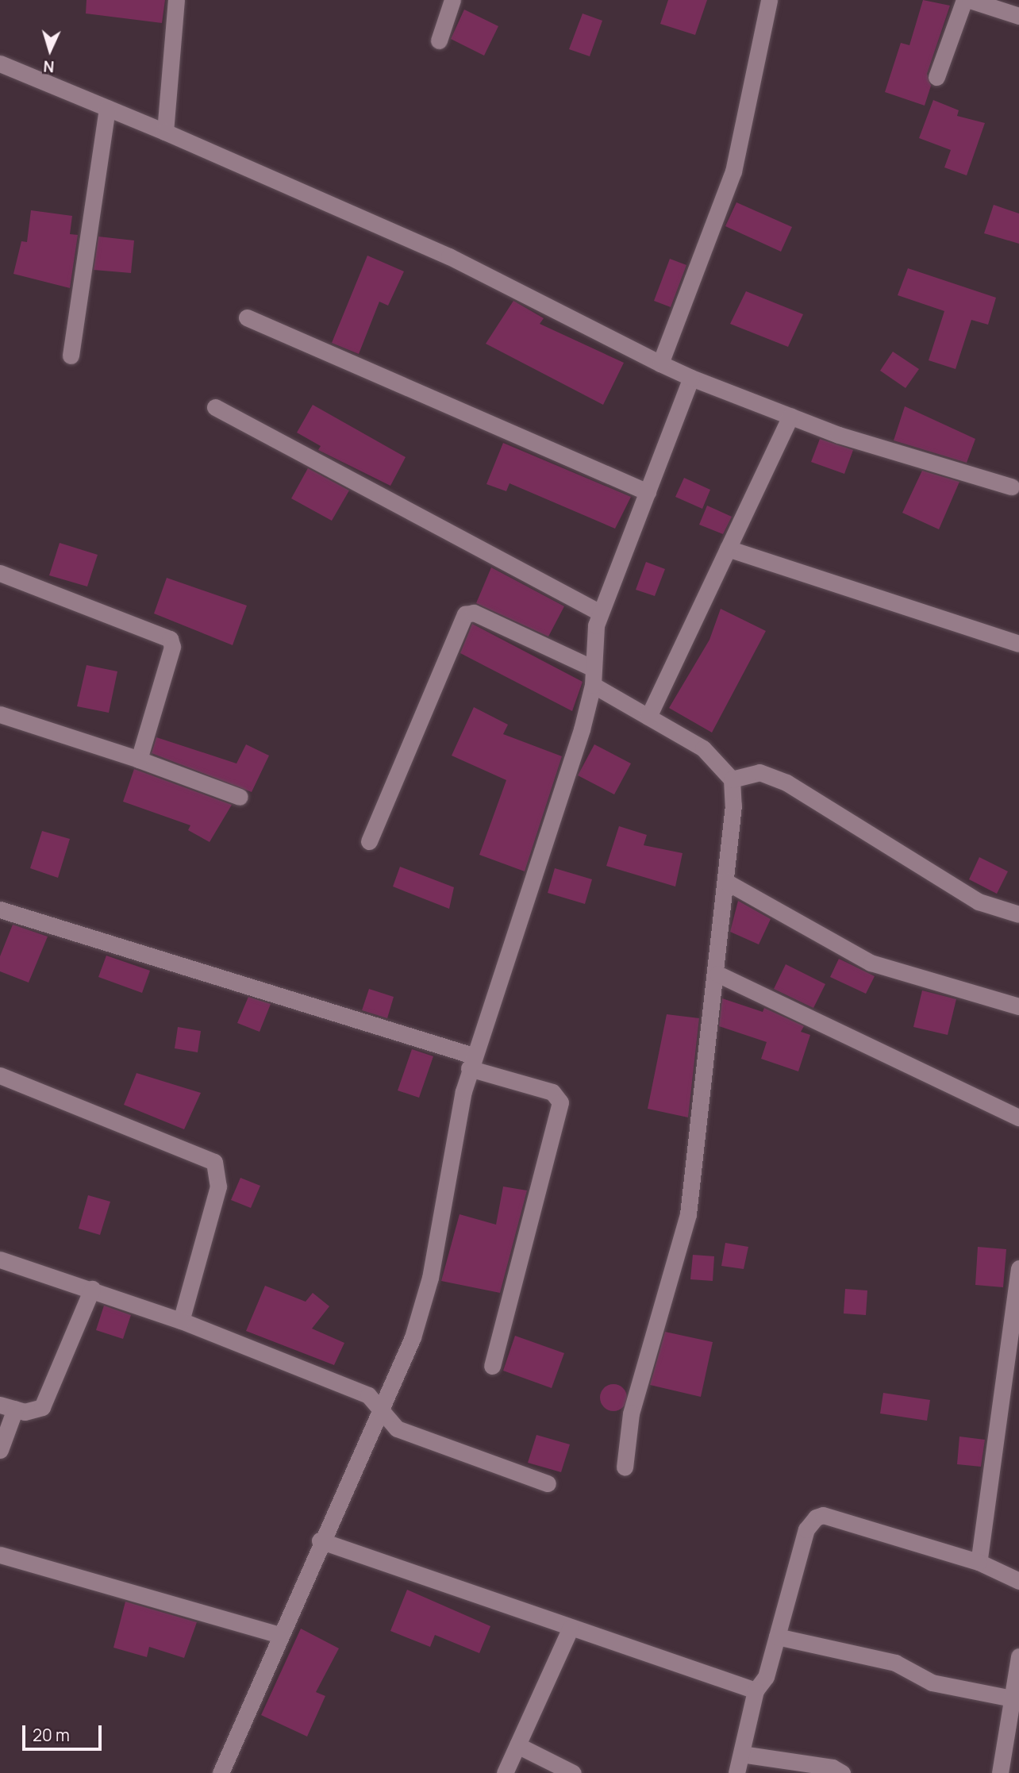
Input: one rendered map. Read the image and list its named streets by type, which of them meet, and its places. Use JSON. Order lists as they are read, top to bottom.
{
  "scale_bar": "20 m",
  "north": "bottom"
}
